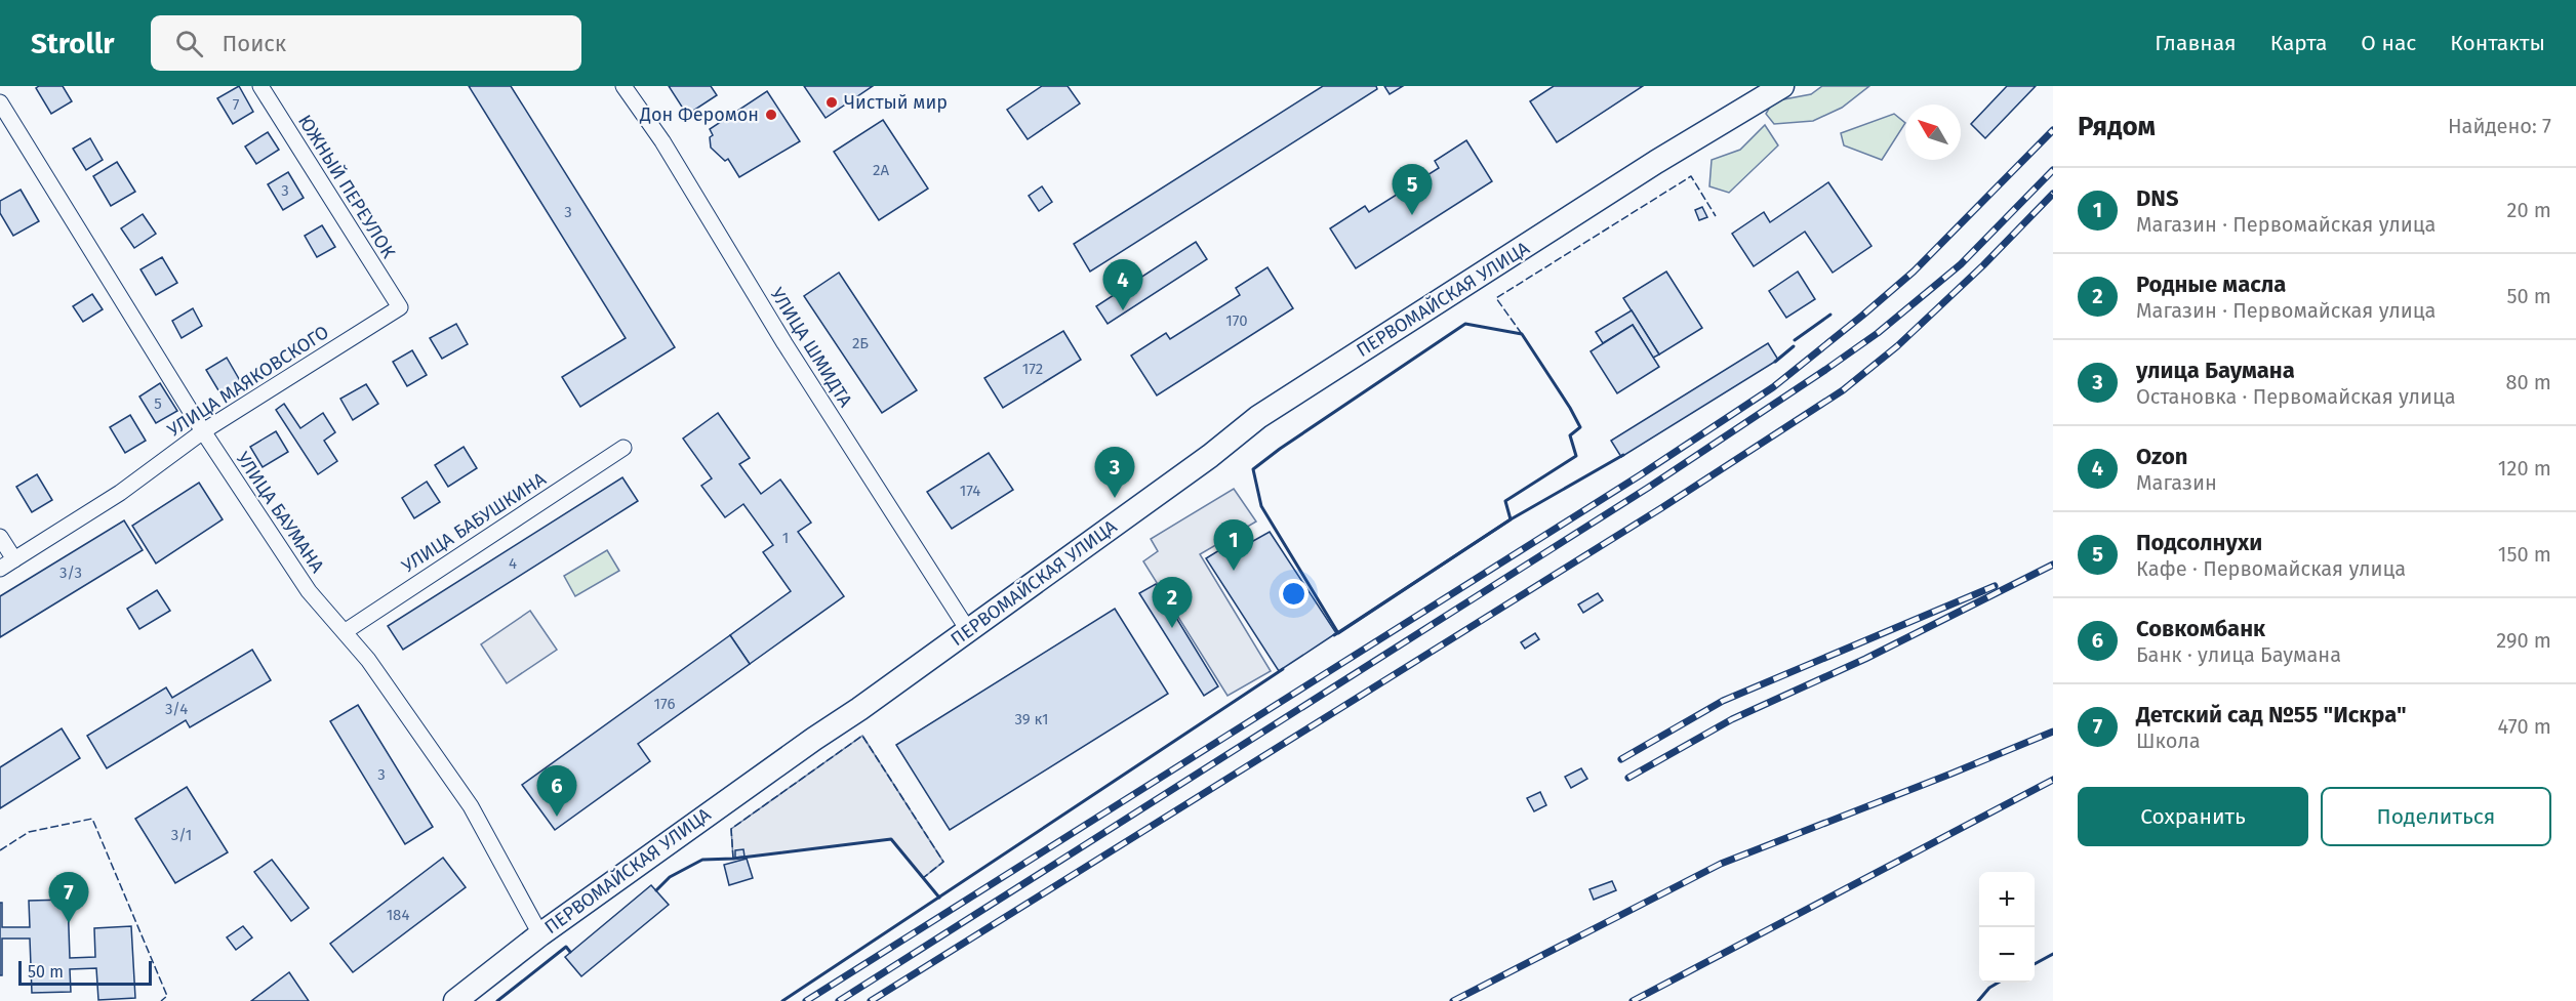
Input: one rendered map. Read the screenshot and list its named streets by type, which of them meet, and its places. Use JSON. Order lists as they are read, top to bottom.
{
  "streets": {
    "main road": ["ПЕРВОМАЙСКАЯ УЛИЦА"],
    "street": [
      "ЮЖНЫЙ ПЕРЕУЛОК",
      "УЛИЦА ШМИДТА",
      "УЛИЦА МАЯКОВСКОГО",
      "УЛИЦА БАУМАНА",
      "УЛИЦА БАБУШКИНА"
    ]
  },
  "crossings": [
    ["ЮЖНЫЙ ПЕРЕУЛОК", "УЛИЦА МАЯКОВСКОГО"],
    ["ПЕРВОМАЙСКАЯ УЛИЦА", "УЛИЦА ШМИДТА"],
    ["ПЕРВОМАЙСКАЯ УЛИЦА", "УЛИЦА БАУМАНА"],
    ["УЛИЦА МАЯКОВСКОГО", "УЛИЦА БАУМАНА"],
    ["УЛИЦА БАУМАНА", "УЛИЦА БАБУШКИНА"]
  ],
  "places": ["Чистый мир", "Дон Феромон"],
  "house_numbers": [
    "7",
    "2А",
    "3",
    "3",
    "170",
    "2Б",
    "172",
    "5",
    "174",
    "1",
    "4",
    "3/3",
    "176",
    "3/4",
    "39 к1",
    "3",
    "3/1",
    "184"
  ],
  "scale_bar": "50 m",
  "north": "top left",
  "page": {
    "header": "Strollr",
    "search": "Поиск",
    "nav": [
      "Главная",
      "Карта",
      "О нас",
      "Контакты"
    ],
    "heading": ["Рядом", "Найдено: 7"],
    "pins": [
      "5",
      "4",
      "3",
      "1",
      "2",
      "6",
      "7"
    ],
    "list": [
      {
        "mark": "1",
        "name": "DNS",
        "note": "Магазин · Первомайская улица",
        "value": "20 m"
      },
      {
        "mark": "2",
        "name": "Родные масла",
        "note": "Магазин · Первомайская улица",
        "value": "50 m"
      },
      {
        "mark": "3",
        "name": "улица Баумана",
        "note": "Остановка · Первомайская улица",
        "value": "80 m"
      },
      {
        "mark": "4",
        "name": "Ozon",
        "note": "Магазин",
        "value": "120 m"
      },
      {
        "mark": "5",
        "name": "Подсолнухи",
        "note": "Кафе · Первомайская улица",
        "value": "150 m"
      },
      {
        "mark": "6",
        "name": "Совкомбанк",
        "note": "Банк · улица Баумана",
        "value": "290 m"
      },
      {
        "mark": "7",
        "name": "Детский сад №55 \"Искра\"",
        "note": "Школа",
        "value": "470 m"
      }
    ],
    "buttons": ["Сохранить", "Поделиться"],
    "map_buttons": ["+", "−"],
    "scale": "50 m"
  }
}
